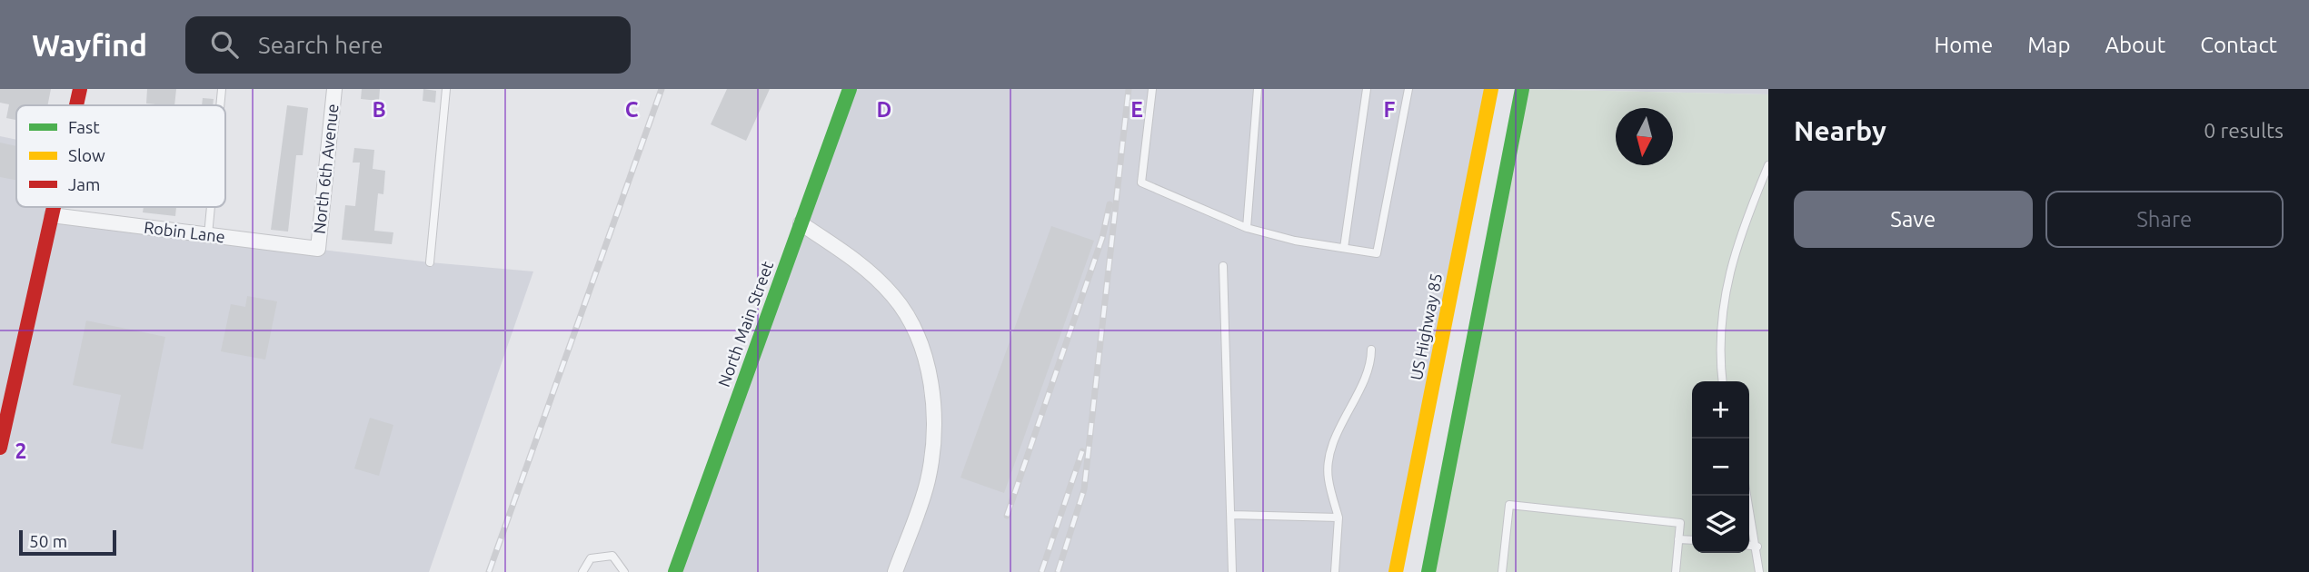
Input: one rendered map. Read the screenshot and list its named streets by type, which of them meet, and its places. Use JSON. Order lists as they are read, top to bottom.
{
  "streets": {
    "main road": ["North Main Street", "US Highway 85"],
    "street": ["North 6th Avenue", "Robin Lane"]
  },
  "crossings": [
    ["North 6th Avenue", "Robin Lane"]
  ],
  "legend": ["Fast", "Slow", "Jam"],
  "scale_bar": "50 m",
  "north": "bottom",
  "page": {
    "header": "Wayfind",
    "search": "Search here",
    "nav": [
      "Home",
      "Map",
      "About",
      "Contact"
    ],
    "heading": ["Nearby", "0 results"],
    "buttons": ["Save", "Share"],
    "map_buttons": ["+", "−"],
    "scale": "50 m"
  },
  "grid": {
    "columns": [
      "B",
      "C",
      "D",
      "E",
      "F"
    ],
    "rows": ["2"]
  }
}
